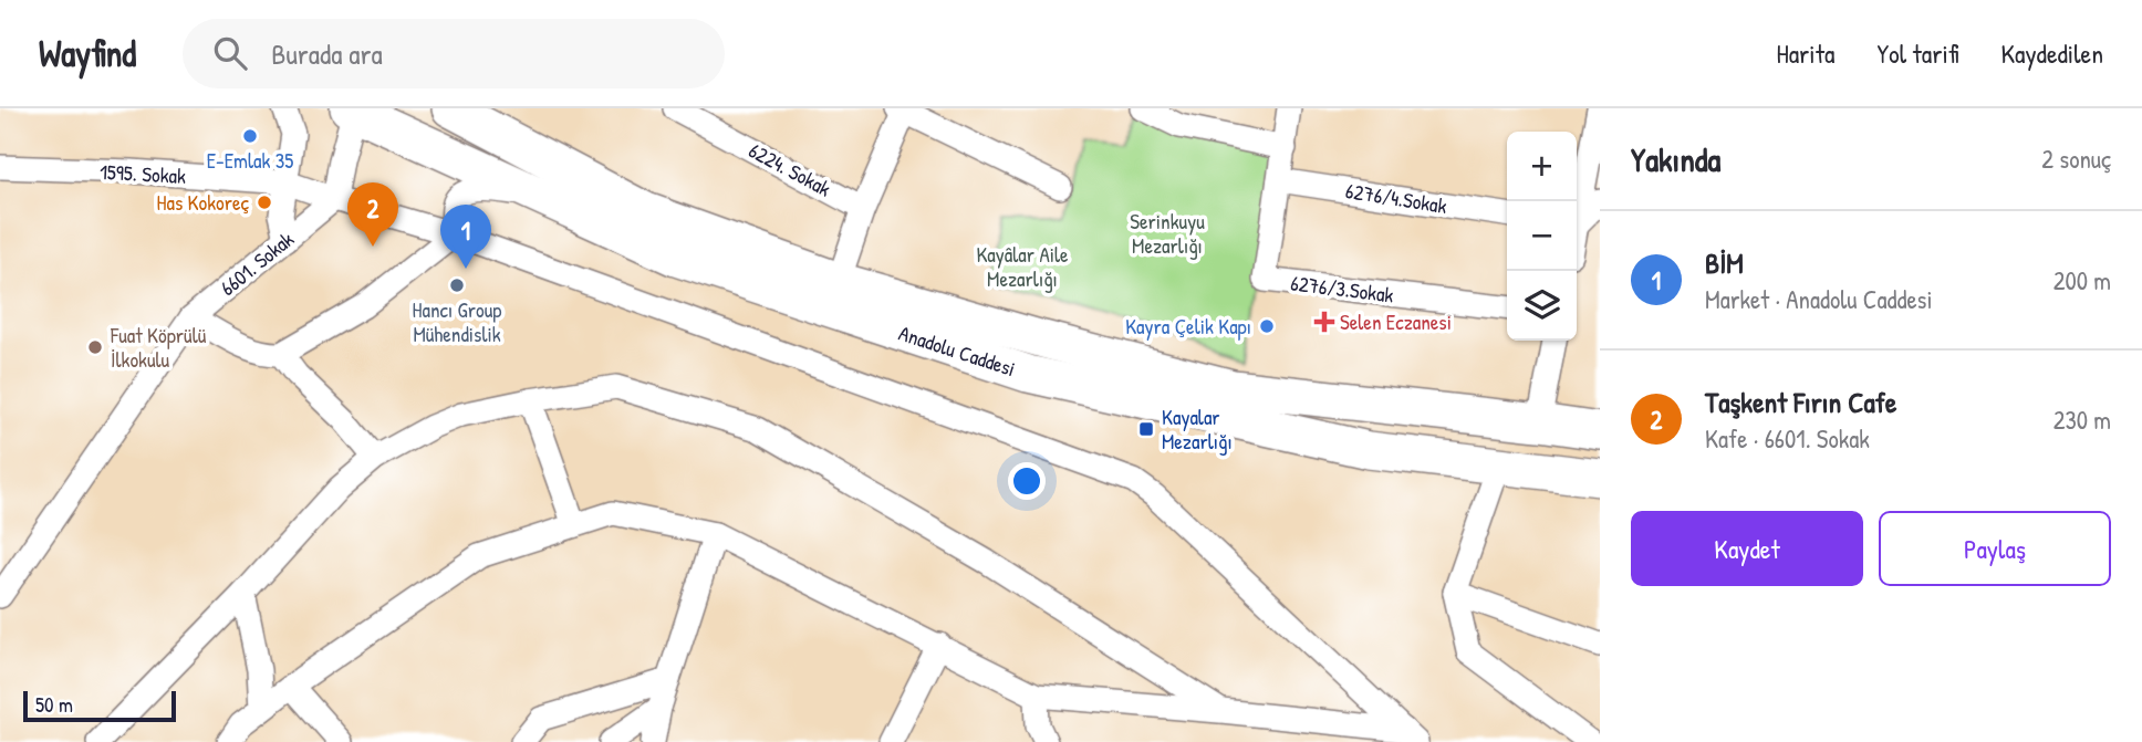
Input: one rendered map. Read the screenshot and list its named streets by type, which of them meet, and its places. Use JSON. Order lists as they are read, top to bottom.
{
  "streets": {
    "highway": ["Anadolu Caddesi"],
    "street": [
      "6224. Sokak",
      "1595. Sokak",
      "6276/4.Sokak",
      "6601. Sokak",
      "6276/3.Sokak"
    ]
  },
  "crossings": [
    ["1595. Sokak", "6601. Sokak"],
    ["6276/4.Sokak", "6276/3.Sokak"]
  ],
  "parks": ["Serinkuyu Mezarlığı", "Kayâlar Aile Mezarlığı"],
  "places": {
    "other": [
      "E-Emlak 35",
      "Has Kokoreç",
      "Hancı Group Mühendislik",
      "Kayra Çelik Kapı",
      "Fuat Köprülü İlkokulu"
    ],
    "health": ["Selen Eczanesi"],
    "transit": ["Kayalar Mezarlığı"]
  },
  "scale_bar": "50 m",
  "page": {
    "header": "Wayfind",
    "search": "Burada ara",
    "nav": ["Harita", "Yol tarifi", "Kaydedilen"],
    "heading": ["Yakında", "2 sonuç"],
    "map_buttons": ["+", "−"],
    "pins": ["2", "1"],
    "list": [
      {
        "mark": "1",
        "name": "BİM",
        "note": "Market · Anadolu Caddesi",
        "value": "200 m"
      },
      {
        "mark": "2",
        "name": "Taşkent Fırın Cafe",
        "note": "Kafe · 6601. Sokak",
        "value": "230 m"
      }
    ],
    "buttons": ["Kaydet", "Paylaş"],
    "scale": "50 m"
  }
}
